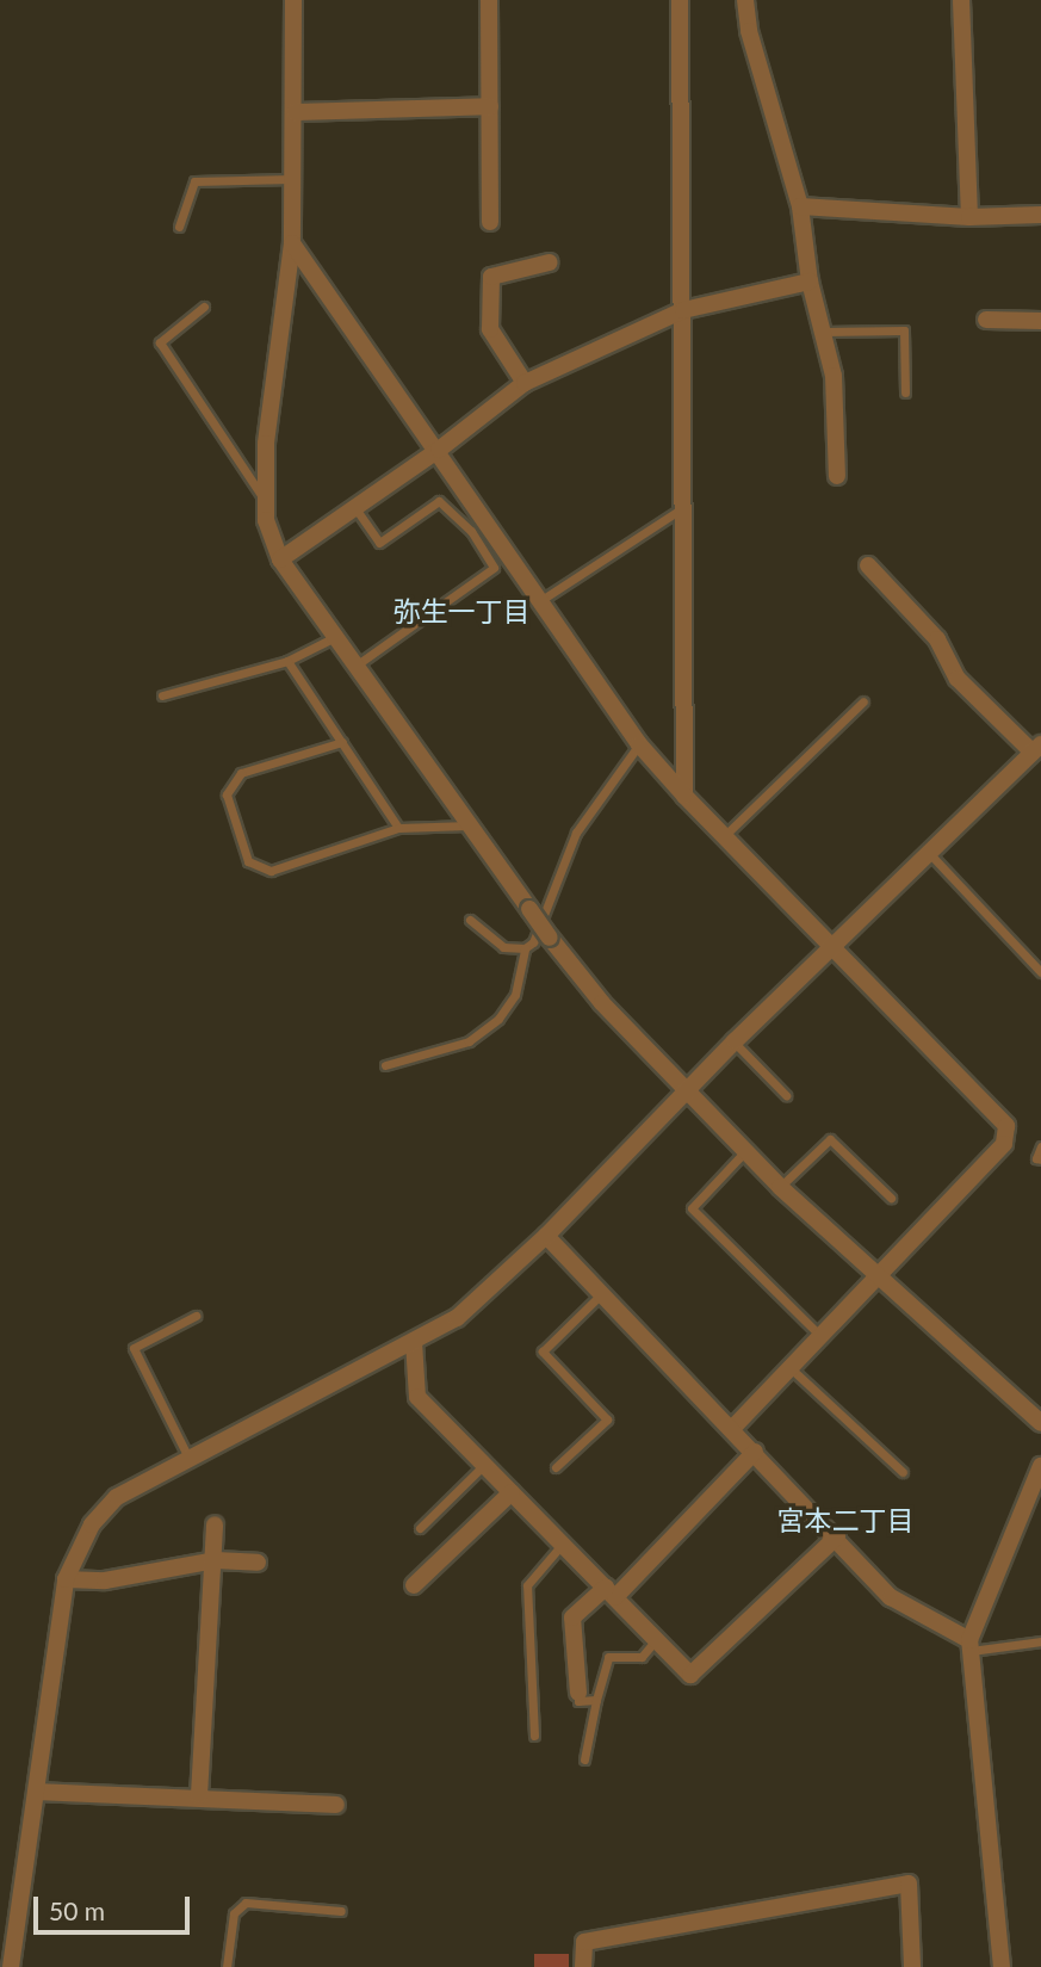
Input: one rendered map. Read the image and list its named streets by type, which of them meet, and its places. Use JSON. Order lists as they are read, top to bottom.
{
  "districts": ["弥生一丁目", "宮本二丁目"],
  "scale_bar": "50 m"
}
